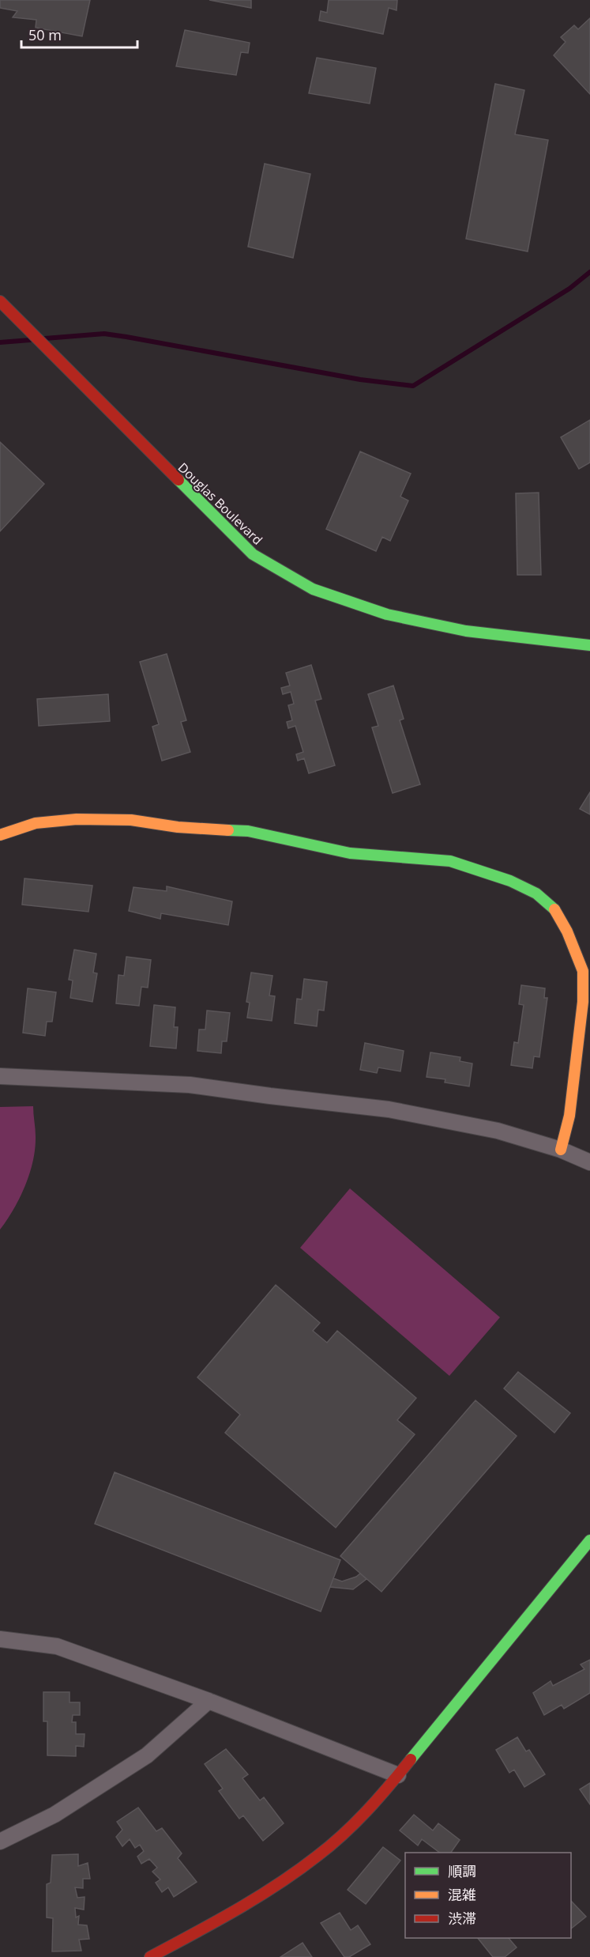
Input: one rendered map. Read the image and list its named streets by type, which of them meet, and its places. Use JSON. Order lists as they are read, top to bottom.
{
  "streets": {
    "street": ["Douglas Boulevard"]
  },
  "legend": ["順調", "混雑", "渋滞"],
  "scale_bar": "50 m"
}
